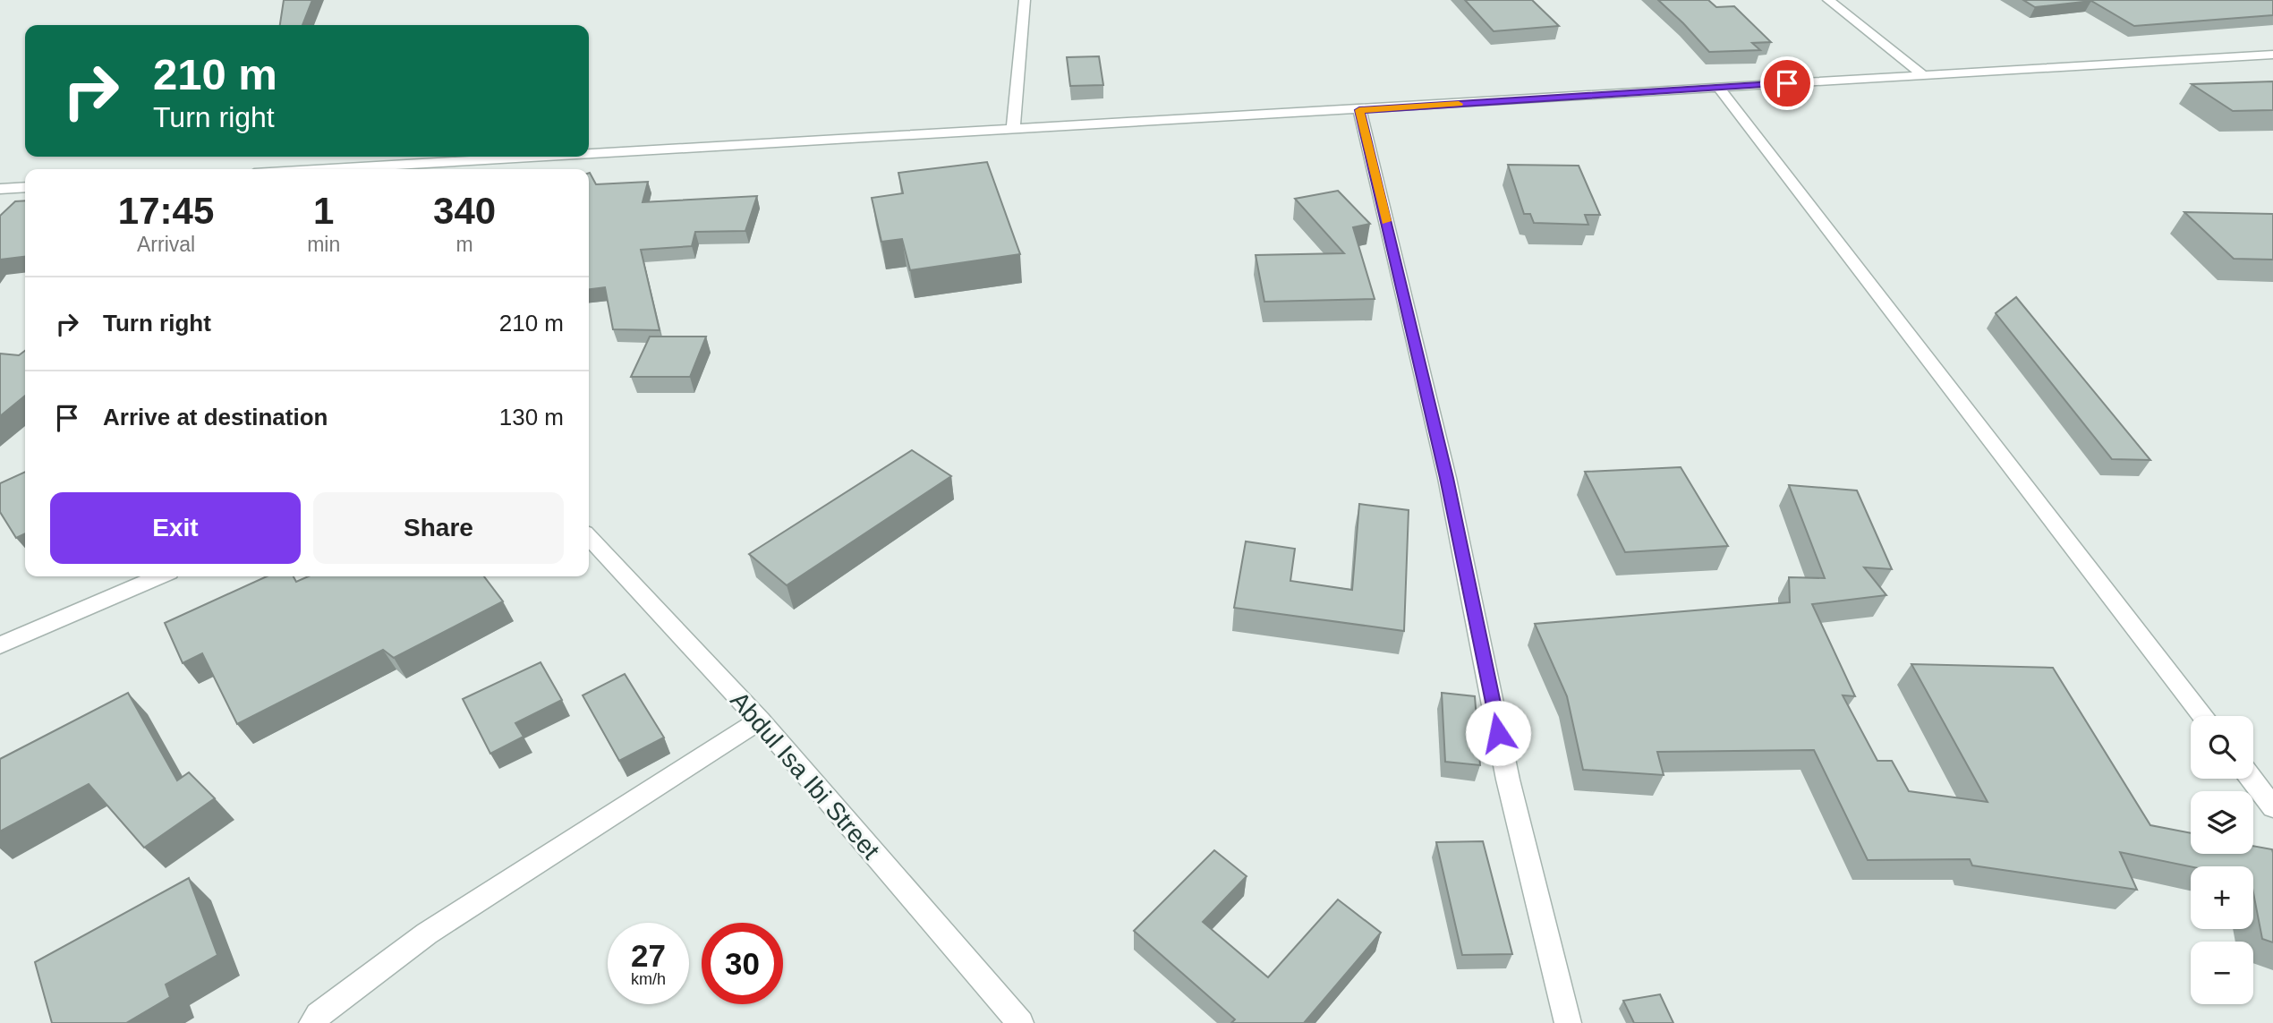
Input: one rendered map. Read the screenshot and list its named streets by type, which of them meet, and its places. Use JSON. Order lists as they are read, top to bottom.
{
  "streets": {
    "street": ["Abdul Isa Ibi Street"]
  },
  "page": {
    "turn": ["210 m", "Turn right"],
    "eta": [
      "17:45",
      "Arrival",
      "1",
      "min",
      "340",
      "m"
    ],
    "list": [
      {
        "name": "Turn right",
        "value": "210 m"
      },
      {
        "name": "Arrive at destination",
        "value": "130 m"
      }
    ],
    "buttons": ["Exit", "Share"],
    "map_buttons": ["+", "−"],
    "speed": "27 km/h",
    "limit": "30"
  }
}
